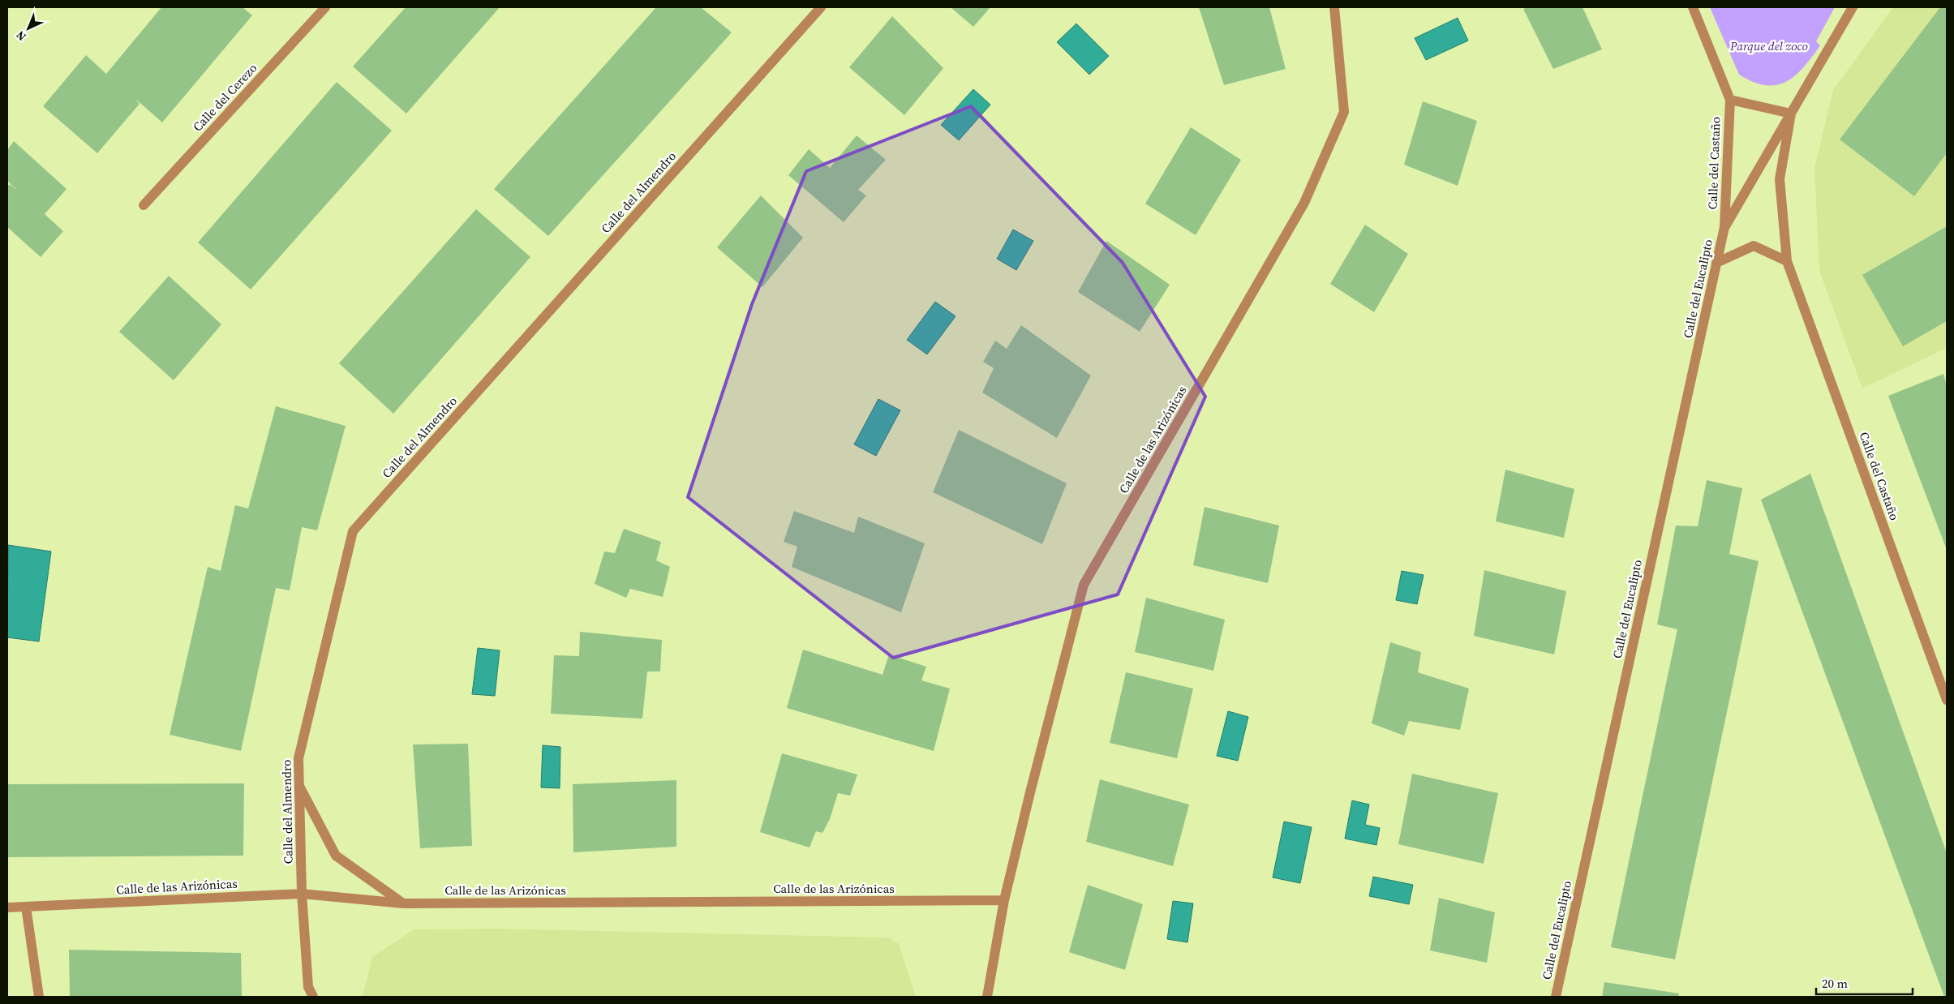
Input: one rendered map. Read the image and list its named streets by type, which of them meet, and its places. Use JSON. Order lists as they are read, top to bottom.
{
  "streets": {
    "street": [
      "Calle del Cerezo",
      "Calle del Castaño",
      "Calle del Almendro",
      "Calle del Eucalipto",
      "Calle de las Arizónicas"
    ]
  },
  "crossings": [
    ["Calle del Castaño", "Calle del Eucalipto"],
    ["Calle del Almendro", "Calle de las Arizónicas"]
  ],
  "parks": ["Parque del zoco"],
  "scale_bar": "20 m",
  "north": "bottom left"
}
